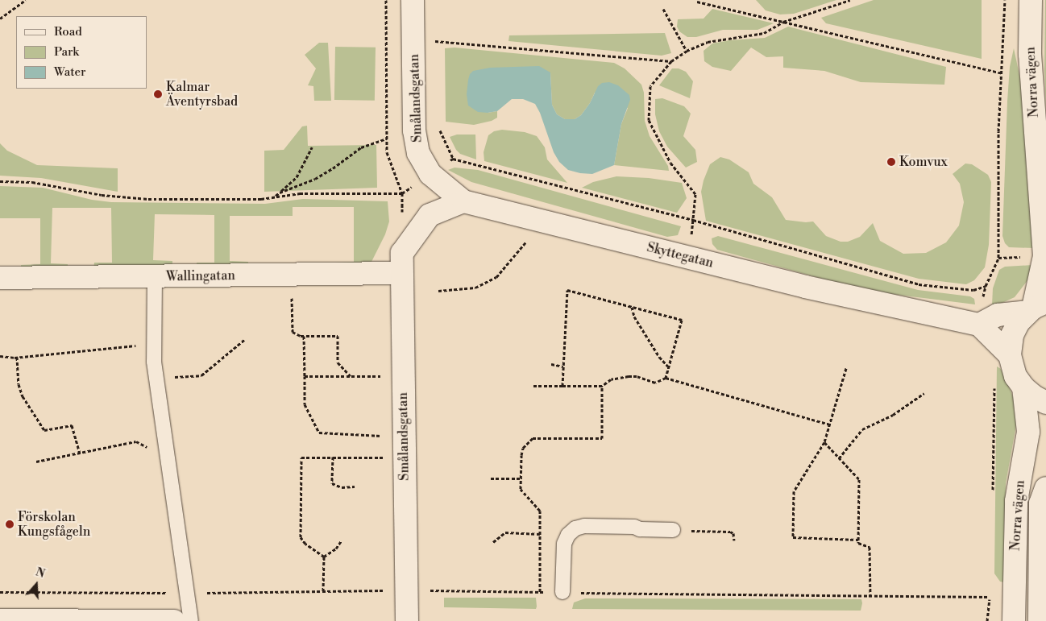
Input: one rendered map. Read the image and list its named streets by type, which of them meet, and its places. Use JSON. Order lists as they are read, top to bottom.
{
  "streets": {
    "street": [
      "Norra vägen",
      "Smålandsgatan",
      "Skyttegatan",
      "Wallingatan"
    ]
  },
  "crossings": [
    ["Smålandsgatan", "Skyttegatan"],
    ["Smålandsgatan", "Wallingatan"]
  ],
  "places": ["Kalmar Äventyrsbad", "Komvux", "Förskolan Kungsfågeln"],
  "legend": ["Road", "Park", "Water"],
  "north": "top"
}
